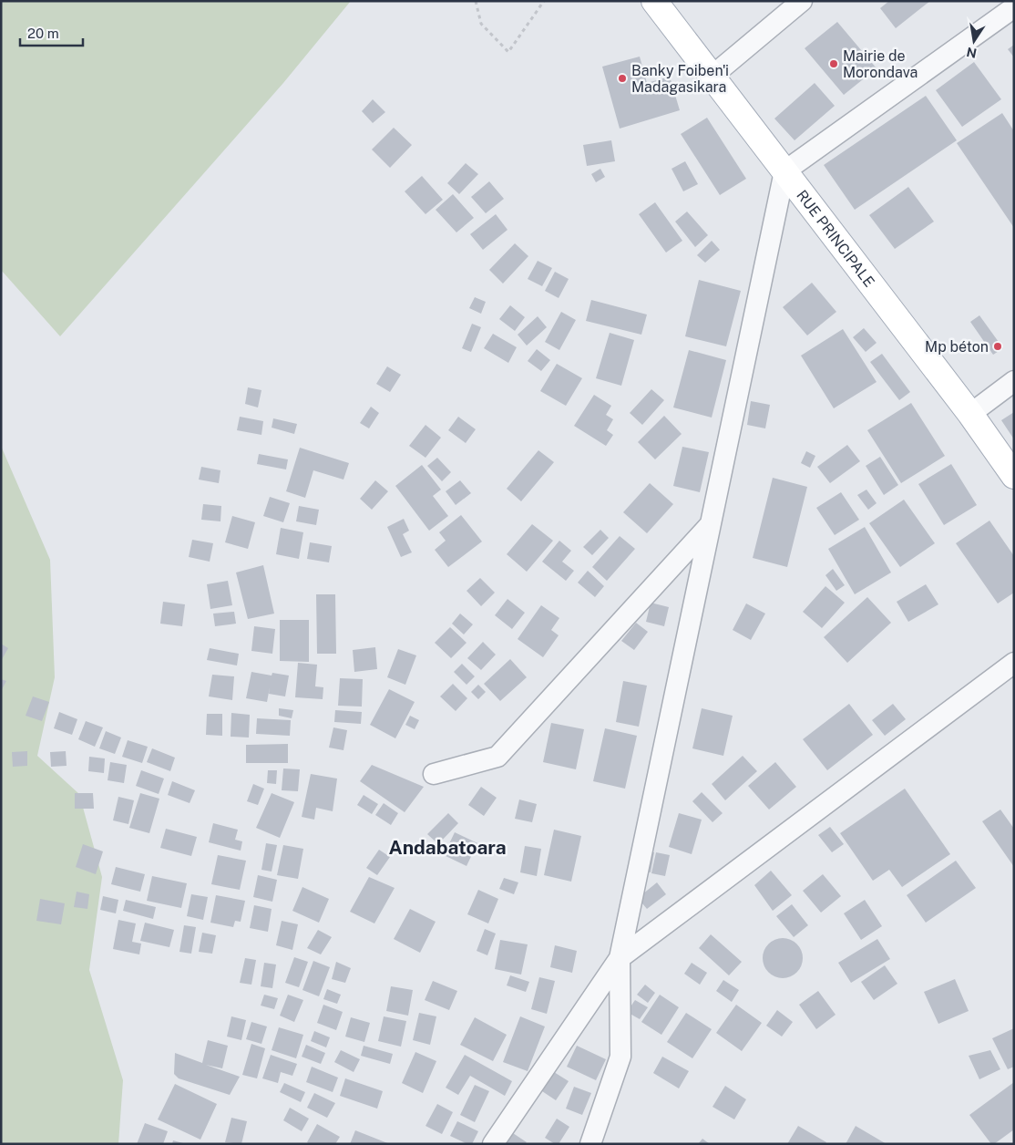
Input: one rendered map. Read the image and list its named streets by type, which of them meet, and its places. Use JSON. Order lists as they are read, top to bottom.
{
  "streets": {
    "main road": ["RUE PRINCIPALE"]
  },
  "districts": ["Andabatoara"],
  "places": ["Mairie de Morondava", "Banky Foiben'i Madagasikara", "Mp béton"],
  "scale_bar": "20 m",
  "north": "bottom"
}
